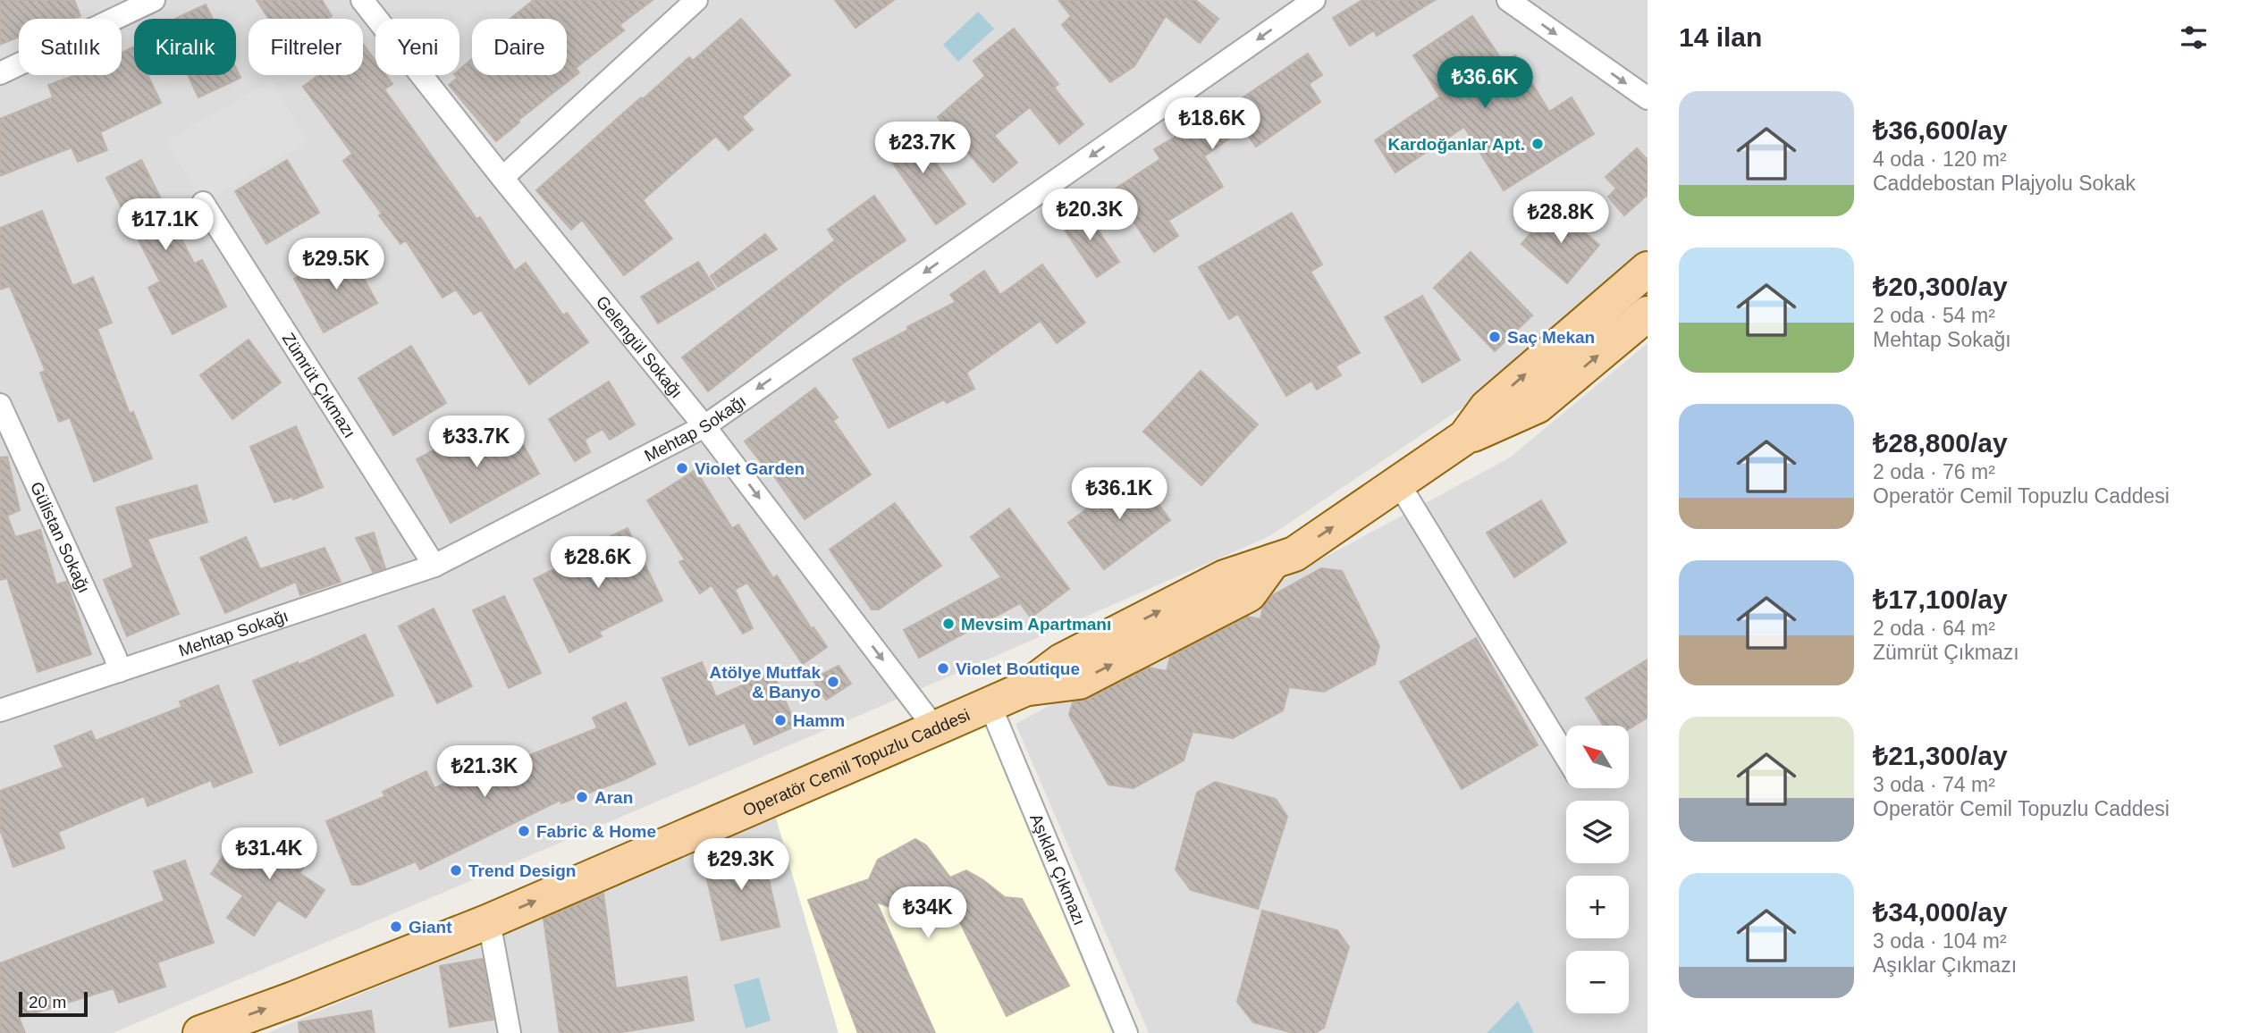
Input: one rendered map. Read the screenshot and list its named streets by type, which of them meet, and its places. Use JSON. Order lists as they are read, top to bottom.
{
  "streets": {
    "main road": ["Operatör Cemil Topuzlu Caddesi"],
    "street": [
      "Gelengül Sokağı",
      "Zümrüt Çıkmazı",
      "Mehtap Sokağı",
      "Gülistan Sokağı",
      "Aşıklar Çıkmazı"
    ]
  },
  "crossings": [
    ["Gelengül Sokağı", "Mehtap Sokağı"],
    ["Gelengül Sokağı", "Operatör Cemil Topuzlu Caddesi"],
    ["Zümrüt Çıkmazı", "Mehtap Sokağı"],
    ["Mehtap Sokağı", "Gülistan Sokağı"],
    ["Operatör Cemil Topuzlu Caddesi", "Aşıklar Çıkmazı"]
  ],
  "one_way": ["Gelengül Sokağı", "Mehtap Sokağı", "Operatör Cemil Topuzlu Caddesi"],
  "places": [
    "Kardoğanlar Apt.",
    "Saç Mekan",
    "Violet Garden",
    "Mevsim Apartmanı",
    "Violet Boutique",
    "Atölye Mutfak & Banyo",
    "Hamm",
    "Aran",
    "Fabric & Home",
    "Trend Design",
    "Giant"
  ],
  "scale_bar": "20 m",
  "north": "top left",
  "page": {
    "heading": "14 ilan",
    "chip": [
      "Satılık",
      "Kiralık",
      "Filtreler",
      "Yeni",
      "Daire"
    ],
    "price": [
      "₺36.6K",
      "₺18.6K",
      "₺23.7K",
      "₺20.3K",
      "₺28.8K",
      "₺17.1K",
      "₺29.5K",
      "₺33.7K",
      "₺36.1K",
      "₺28.6K",
      "₺21.3K",
      "₺31.4K",
      "₺29.3K",
      "₺34K"
    ],
    "list": [
      {
        "name": "₺36,600/ay",
        "note": "4 oda · 120 m² · Caddebostan Plajyolu Sokak"
      },
      {
        "name": "₺20,300/ay",
        "note": "2 oda · 54 m² · Mehtap Sokağı"
      },
      {
        "name": "₺28,800/ay",
        "note": "2 oda · 76 m² · Operatör Cemil Topuzlu Caddesi"
      },
      {
        "name": "₺17,100/ay",
        "note": "2 oda · 64 m² · Zümrüt Çıkmazı"
      },
      {
        "name": "₺21,300/ay",
        "note": "3 oda · 74 m² · Operatör Cemil Topuzlu Caddesi"
      },
      {
        "name": "₺34,000/ay",
        "note": "3 oda · 104 m² · Aşıklar Çıkmazı"
      }
    ],
    "map_buttons": ["+", "−"],
    "scale": "20 m"
  }
}
